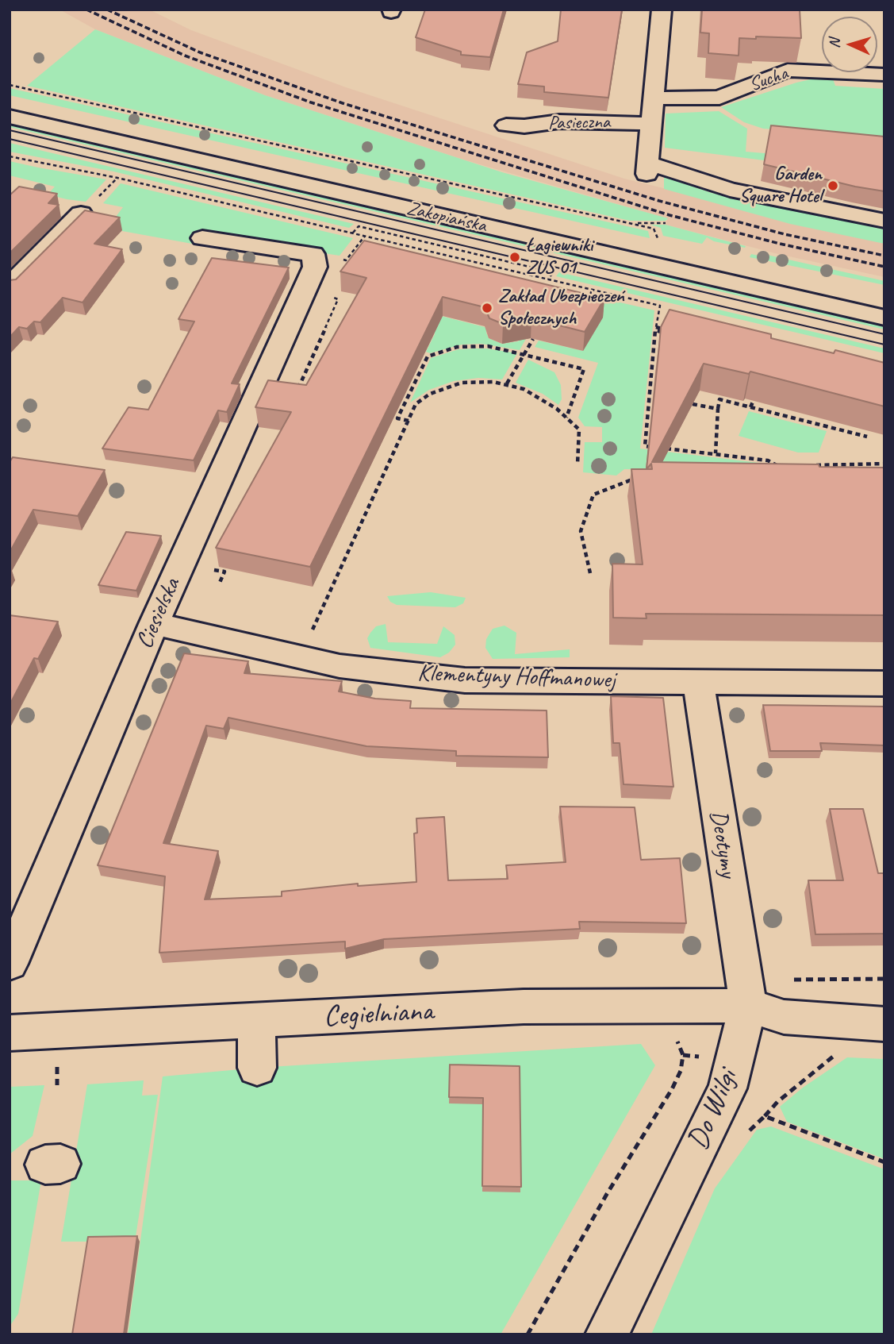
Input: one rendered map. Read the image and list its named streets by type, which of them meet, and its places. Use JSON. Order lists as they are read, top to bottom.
{
  "streets": {
    "street": [
      "Sucha",
      "Pasieczna",
      "Zakopiańska",
      "Ciesielska",
      "Klementyny Hoffmanowej",
      "Deotymy",
      "Cegielniana",
      "Do Wilgi"
    ]
  },
  "crossings": [
    ["Ciesielska", "Klementyny Hoffmanowej"],
    ["Klementyny Hoffmanowej", "Deotymy"],
    ["Deotymy", "Cegielniana"],
    ["Deotymy", "Do Wilgi"],
    ["Cegielniana", "Do Wilgi"]
  ],
  "places": ["Garden Square Hotel", "Łagiewniki ZUS 01", "Zakład Ubezpieczeń Społecznych"],
  "north": "left"
}
